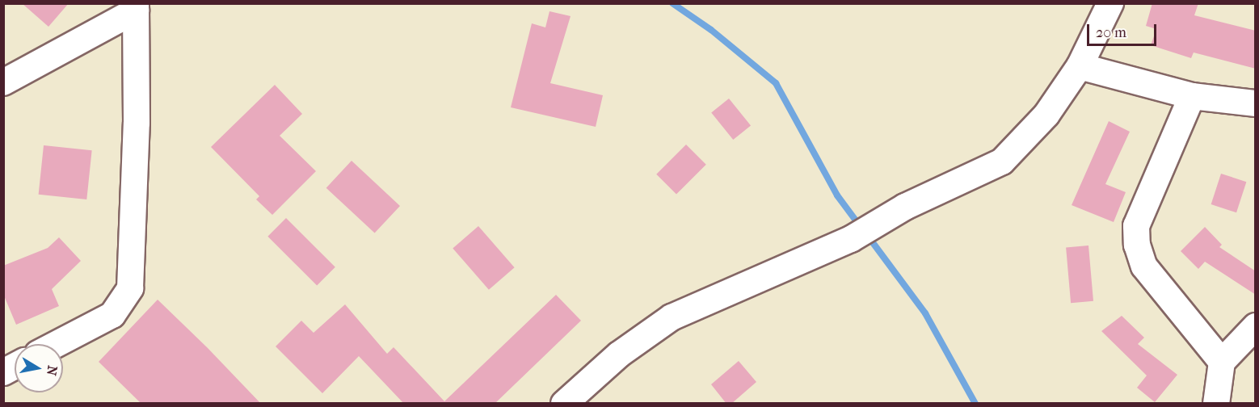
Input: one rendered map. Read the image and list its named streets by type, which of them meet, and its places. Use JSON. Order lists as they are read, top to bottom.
{
  "scale_bar": "20 m",
  "north": "right"
}
